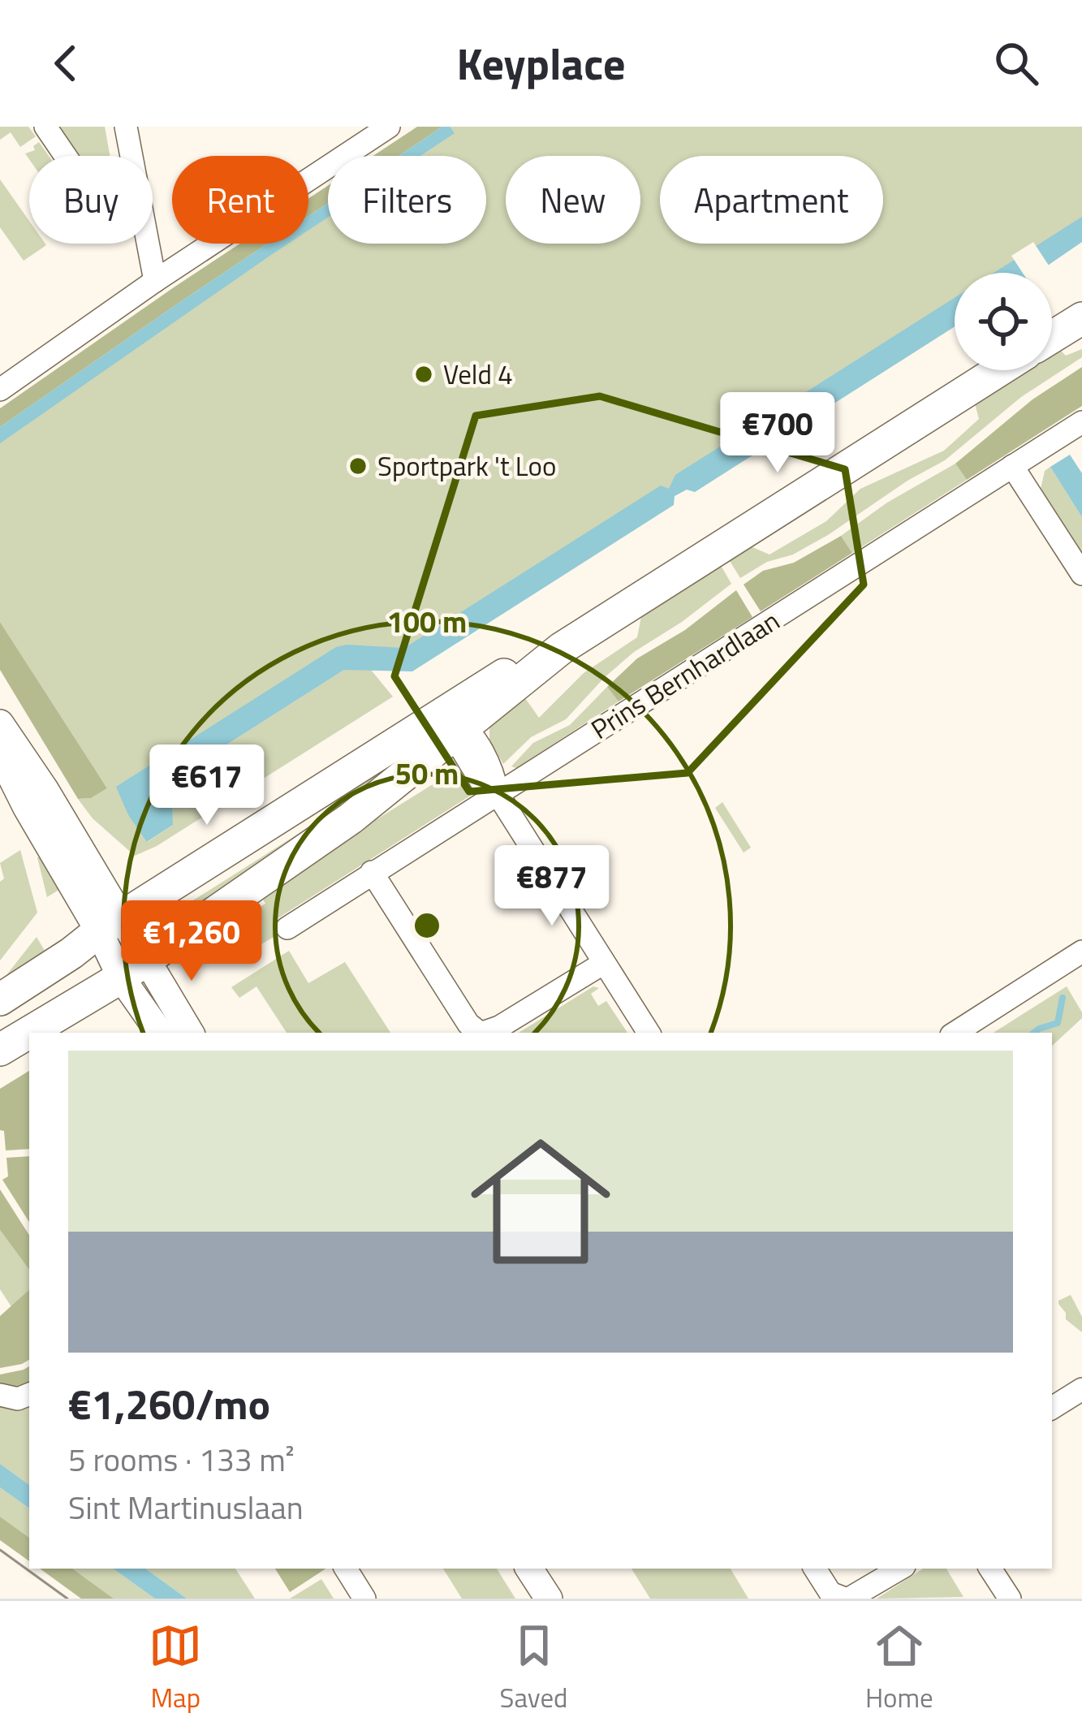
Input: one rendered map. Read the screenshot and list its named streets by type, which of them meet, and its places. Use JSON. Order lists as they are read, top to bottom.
{
  "streets": {
    "street": ["Prins Bernhardlaan"]
  },
  "places": ["Veld 4", "Sportpark 't Loo"],
  "page": {
    "header": "Keyplace",
    "chip": [
      "Buy",
      "Rent",
      "Filters",
      "New",
      "Apartment"
    ],
    "price": [
      "€700",
      "€617",
      "€877",
      "€1,260"
    ],
    "list": [
      {
        "name": "€1,260/mo",
        "note": "5 rooms · 133 m² · Sint Martinuslaan"
      }
    ],
    "tabs": ["Map", "Saved", "Home"]
  },
  "rings": ["100 m", "50 m"]
}
